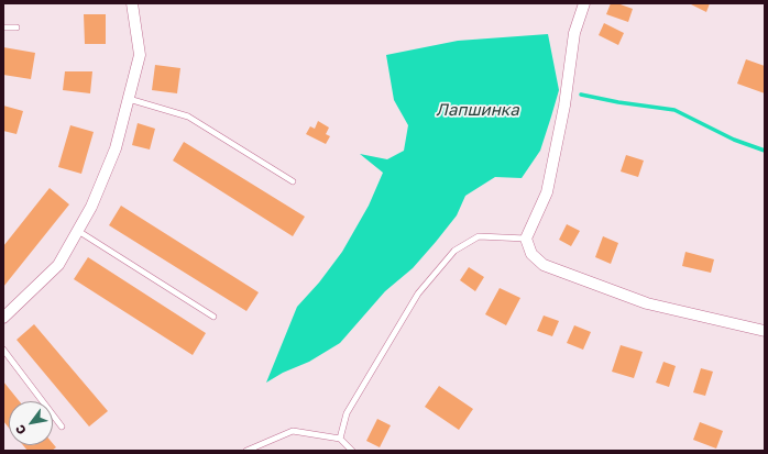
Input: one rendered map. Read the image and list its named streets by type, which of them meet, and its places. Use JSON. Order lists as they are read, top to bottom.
{
  "water": ["Лапшинка"],
  "north": "bottom left"
}
